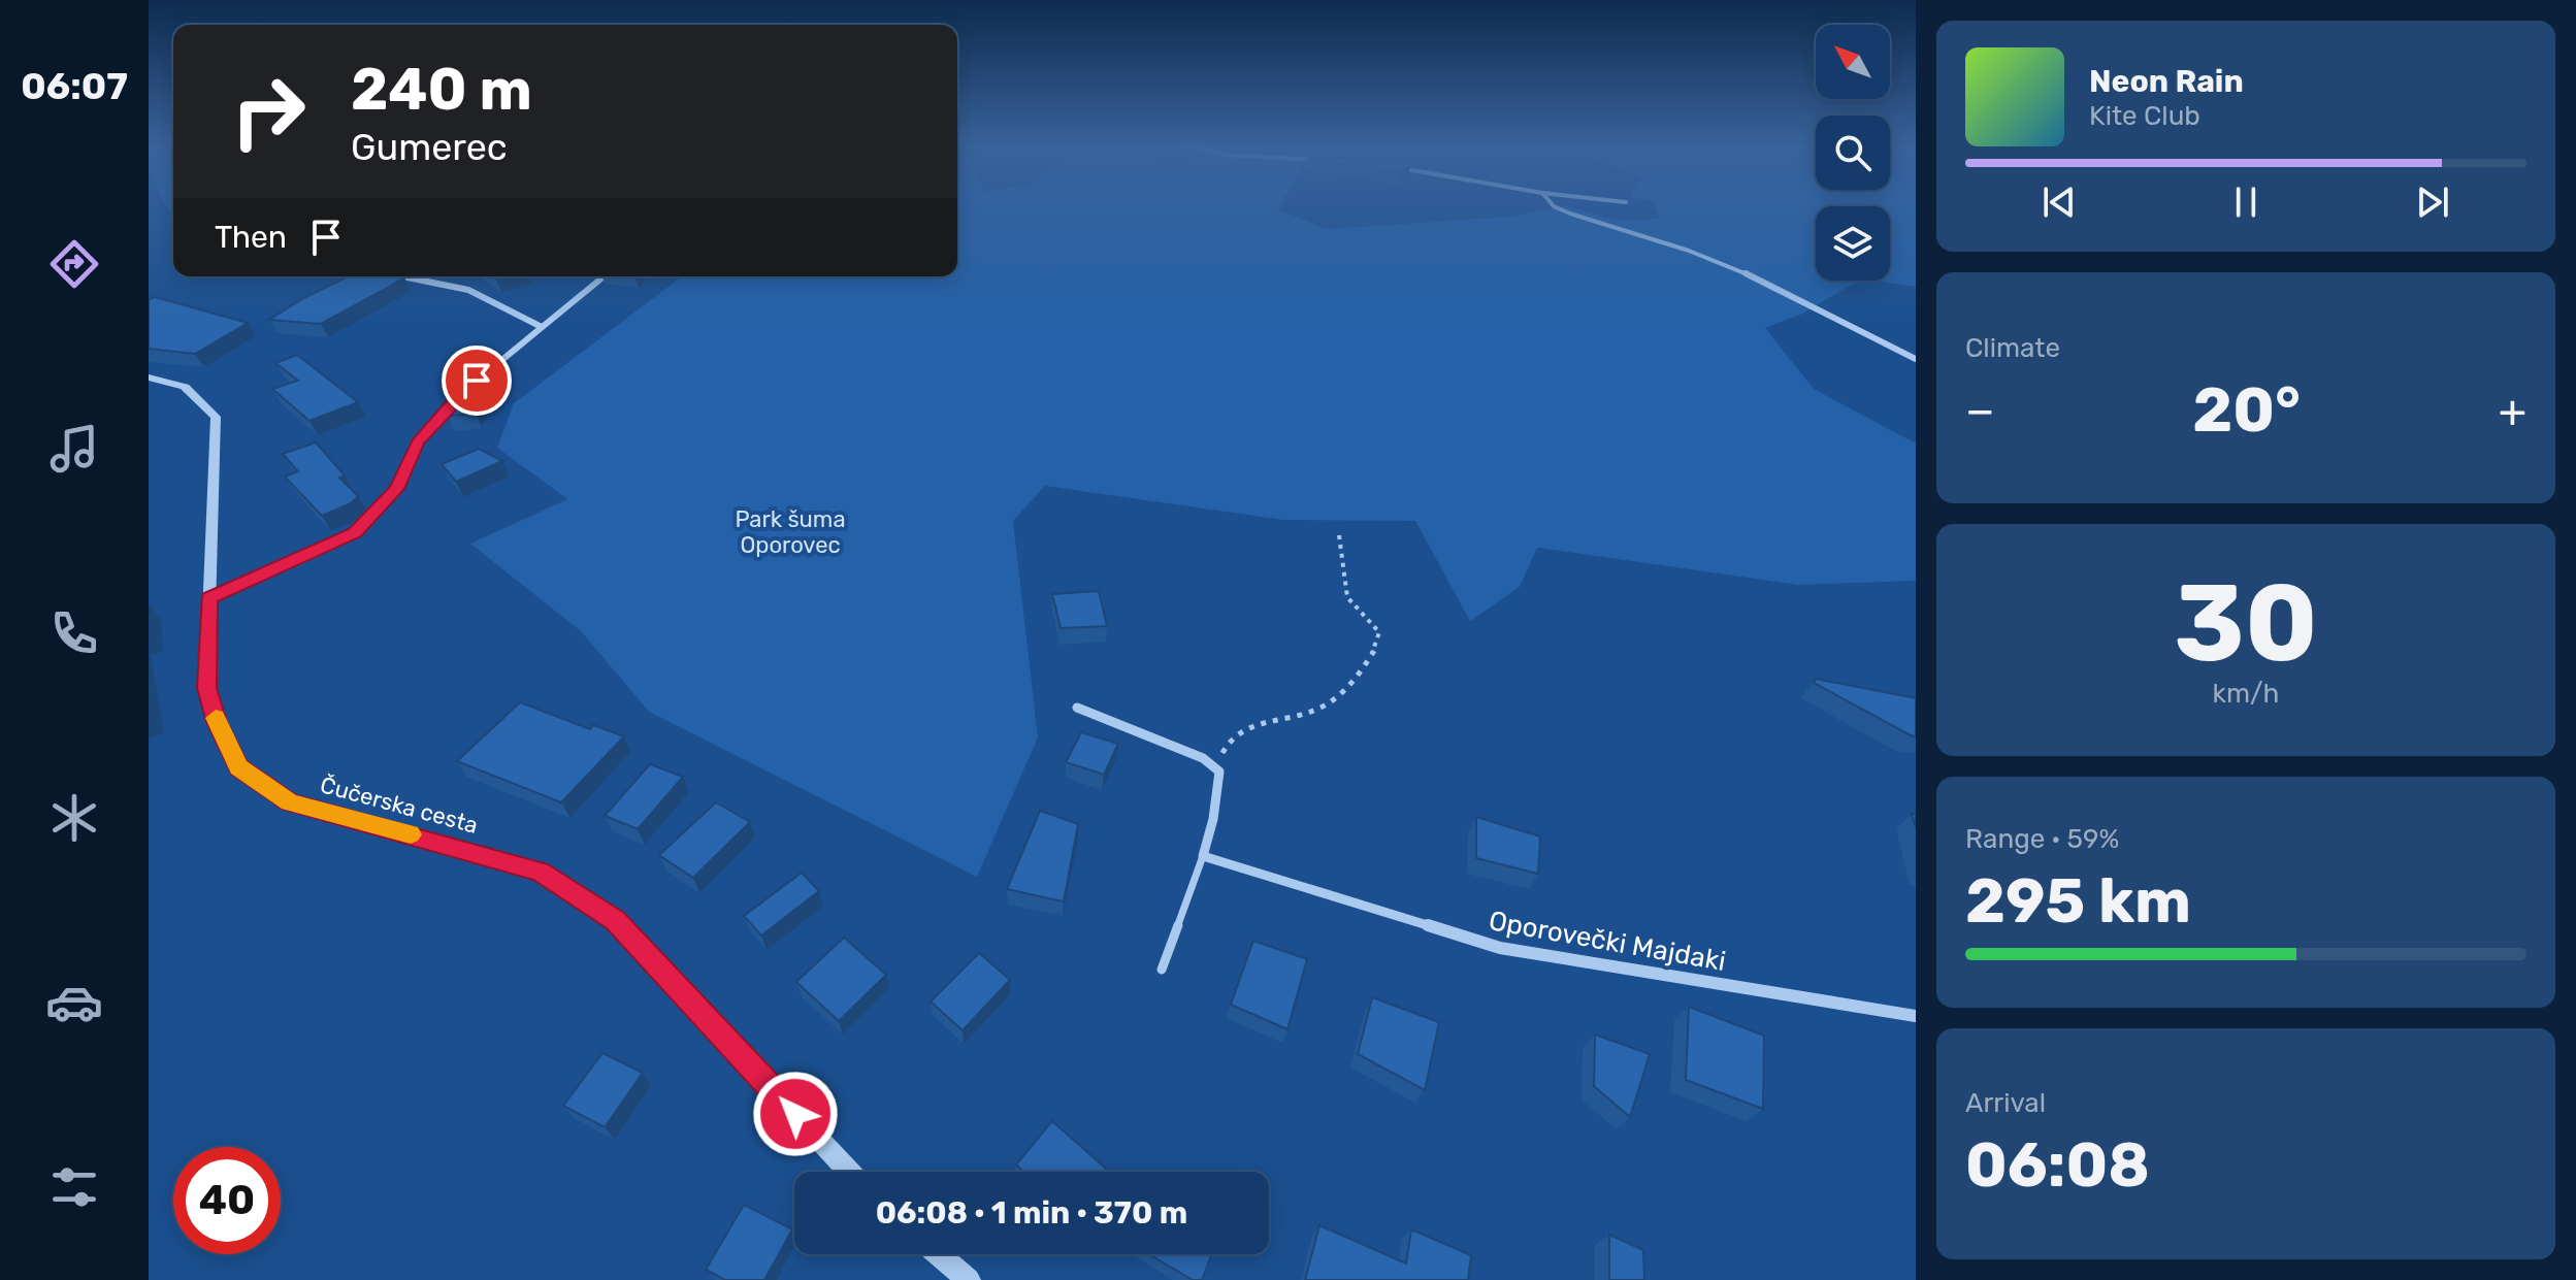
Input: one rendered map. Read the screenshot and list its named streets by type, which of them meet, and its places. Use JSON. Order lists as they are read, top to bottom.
{
  "streets": {
    "street": ["Čučerska cesta", "Oporovečki Majdaki"]
  },
  "parks": ["Park šuma Oporovec"],
  "north": "top left",
  "page": {
    "tabs": "06:07",
    "turn": ["240 m", "Gumerec"],
    "song": ["Neon Rain", "Kite Club"],
    "then": "Then",
    "tile": [
      "Climate",
      ["30", "km/h"],
      ["Range · 59%", "295 km"],
      ["Arrival", "06:08"]
    ],
    "heat": ["−", "20°", "+"],
    "limit": "40",
    "trip": "06:08 · 1 min · 370 m"
  }
}
